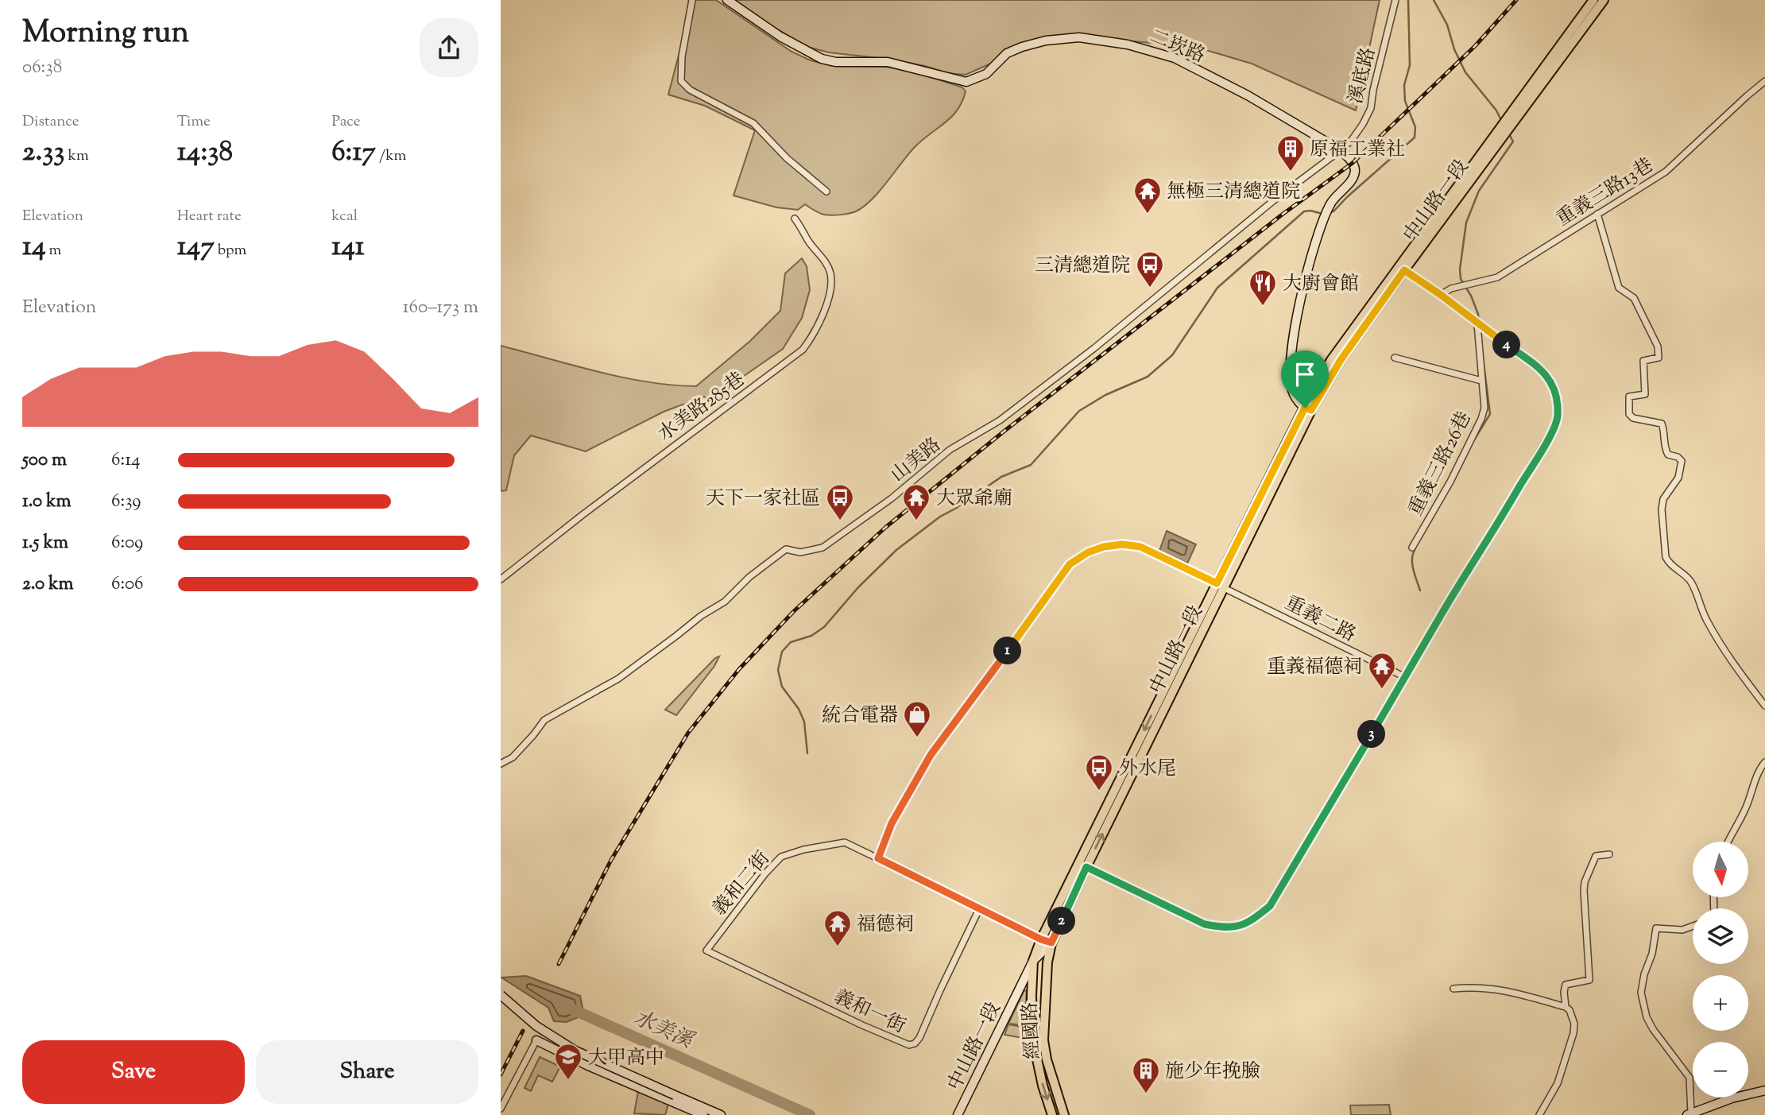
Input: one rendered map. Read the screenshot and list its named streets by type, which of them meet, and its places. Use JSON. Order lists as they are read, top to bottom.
{
  "streets": {
    "main road": ["中山路一段", "經國路"],
    "street": [
      "二崁路",
      "溪底路",
      "重義三路13巷",
      "水美路285巷",
      "山美路",
      "重義三路26巷",
      "重義二路",
      "義和二街",
      "義和一街"
    ]
  },
  "crossings": [
    ["二崁路", "溪底路"],
    ["二崁路", "中山路一段"],
    ["二崁路", "山美路"],
    ["溪底路", "山美路"],
    ["中山路一段", "重義二路"],
    ["中山路一段", "義和二街"],
    ["中山路一段", "經國路"],
    ["重義二路", "義和二街"],
    ["義和二街", "義和一街"],
    ["義和二街", "經國路"]
  ],
  "water": ["水美溪"],
  "places": {
    "building": ["原福工業社", "施少年挽臉"],
    "temple": [
      "無極三清總道院",
      "大眾爺廟",
      "重義福德祠",
      "福德祠"
    ],
    "bus stop": ["三清總道院", "天下一家社區", "外水尾"],
    "restaurant": ["大廚會館"],
    "shop": ["統合電器"],
    "school or university": ["大甲高中"]
  },
  "north": "bottom",
  "page": {
    "heading": ["Morning run", "06:38"],
    "stats": [
      ["Distance", "2.33 km"],
      ["Time", "14:38"],
      ["Pace", "6:17 /km"],
      ["Elevation", "14 m"],
      ["Heart rate", "147 bpm"],
      ["kcal", "141"]
    ],
    "chart": ["Elevation", "160–173 m"],
    "pins": [
      "4",
      "1",
      "3",
      "2"
    ],
    "list": [
      {
        "name": "500 m",
        "note": "6:14"
      },
      {
        "name": "1.0 km",
        "note": "6:39"
      },
      {
        "name": "1.5 km",
        "note": "6:09"
      },
      {
        "name": "2.0 km",
        "note": "6:06"
      }
    ],
    "map_buttons": ["+", "−"],
    "buttons": ["Save", "Share"]
  }
}
